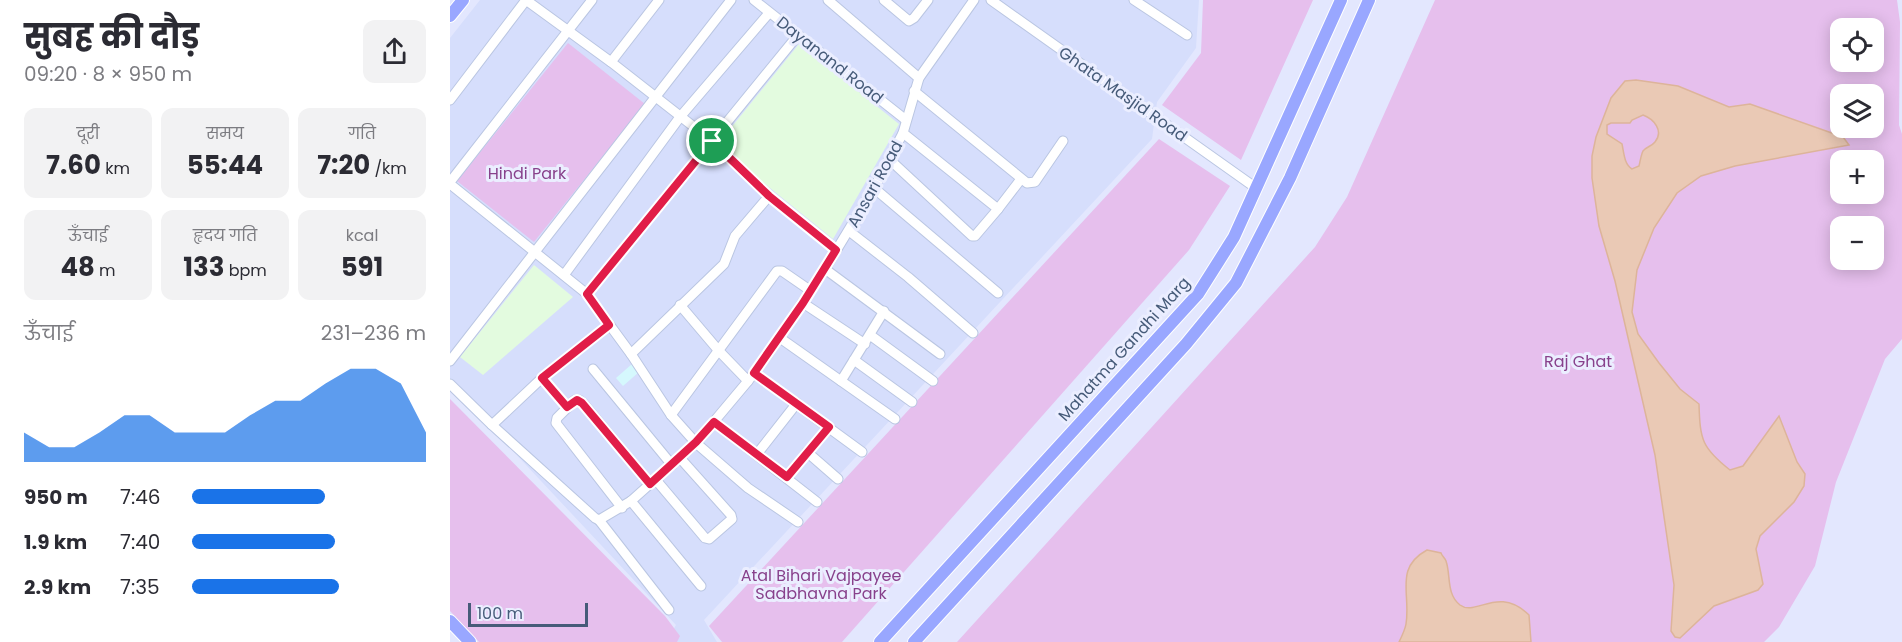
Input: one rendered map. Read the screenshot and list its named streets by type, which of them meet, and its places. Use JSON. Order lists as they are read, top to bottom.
{
  "streets": {
    "main road": ["Mahatma Gandhi Marg"],
    "street": ["Dayanand Road", "Ghata Masjid Road", "Ansari Road"]
  },
  "crossings": [
    ["Dayanand Road", "Ansari Road"],
    ["Ghata Masjid Road", "Mahatma Gandhi Marg"]
  ],
  "parks": ["Hindi Park", "Raj Ghat", "Atal Bihari Vajpayee Sadbhavna Park"],
  "scale_bar": "100 m",
  "page": {
    "heading": ["सुबह की दौड़", "09:20 · 8 × 950 m"],
    "map_buttons": ["+", "−"],
    "stats": [
      ["दूरी", "7.60 km"],
      ["समय", "55:44"],
      ["गति", "7:20 /km"],
      ["ऊँचाई", "48 m"],
      ["हृदय गति", "133 bpm"],
      ["kcal", "591"]
    ],
    "chart": ["ऊँचाई", "231–236 m"],
    "list": [
      {
        "name": "950 m",
        "note": "7:46"
      },
      {
        "name": "1.9 km",
        "note": "7:40"
      },
      {
        "name": "2.9 km",
        "note": "7:35"
      }
    ],
    "scale": "100 m"
  }
}
